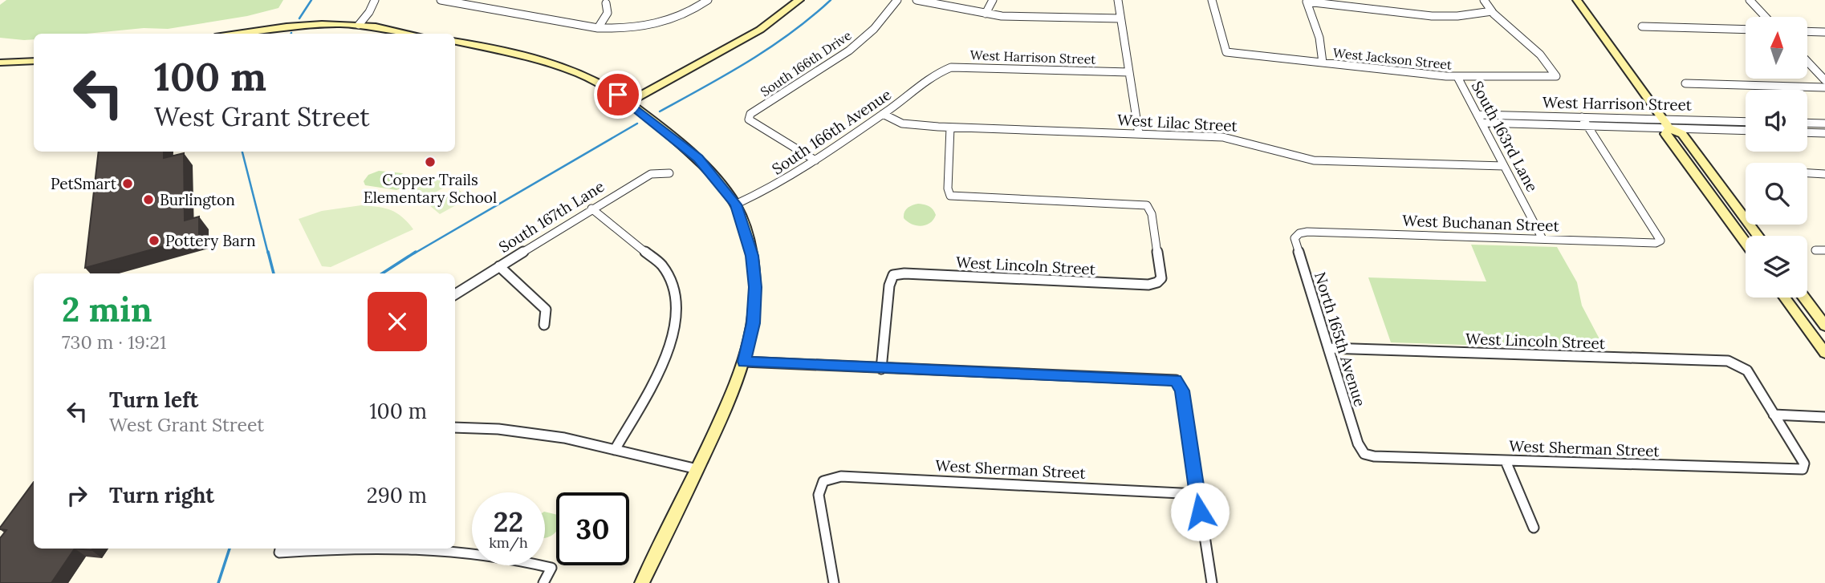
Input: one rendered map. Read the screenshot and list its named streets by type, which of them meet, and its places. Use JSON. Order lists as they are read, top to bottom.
{
  "streets": {
    "street": [
      "West Harrison Street",
      "West Jackson Street",
      "South 166th Drive",
      "West Lilac Street",
      "South 166th Avenue",
      "South 163rd Lane",
      "South 167th Lane",
      "West Buchanan Street",
      "West Lincoln Street",
      "North 165th Avenue",
      "West Sherman Street"
    ]
  },
  "crossings": [
    ["West Harrison Street", "South 166th Avenue"],
    ["West Harrison Street", "South 163rd Lane"],
    ["West Harrison Street", "West Buchanan Street"],
    ["West Jackson Street", "South 163rd Lane"],
    ["South 166th Drive", "South 166th Avenue"],
    ["West Lilac Street", "South 166th Avenue"],
    ["West Lilac Street", "South 163rd Lane"],
    ["West Lilac Street", "West Lincoln Street"],
    ["South 163rd Lane", "West Buchanan Street"],
    ["West Buchanan Street", "North 165th Avenue"],
    ["West Lincoln Street", "North 165th Avenue"],
    ["West Lincoln Street", "West Sherman Street"],
    ["North 165th Avenue", "West Sherman Street"]
  ],
  "places": [
    "Copper Trails Elementary School",
    "PetSmart",
    "Burlington",
    "Pottery Barn"
  ],
  "north": "top",
  "page": {
    "turn": ["100 m", "West Grant Street"],
    "heading": ["2 min", "730 m · 19:21"],
    "list": [
      {
        "name": "Turn left",
        "note": "West Grant Street",
        "value": "100 m"
      },
      {
        "name": "Turn right",
        "value": "290 m"
      }
    ],
    "speed": "22 km/h",
    "limit": "30"
  }
}
